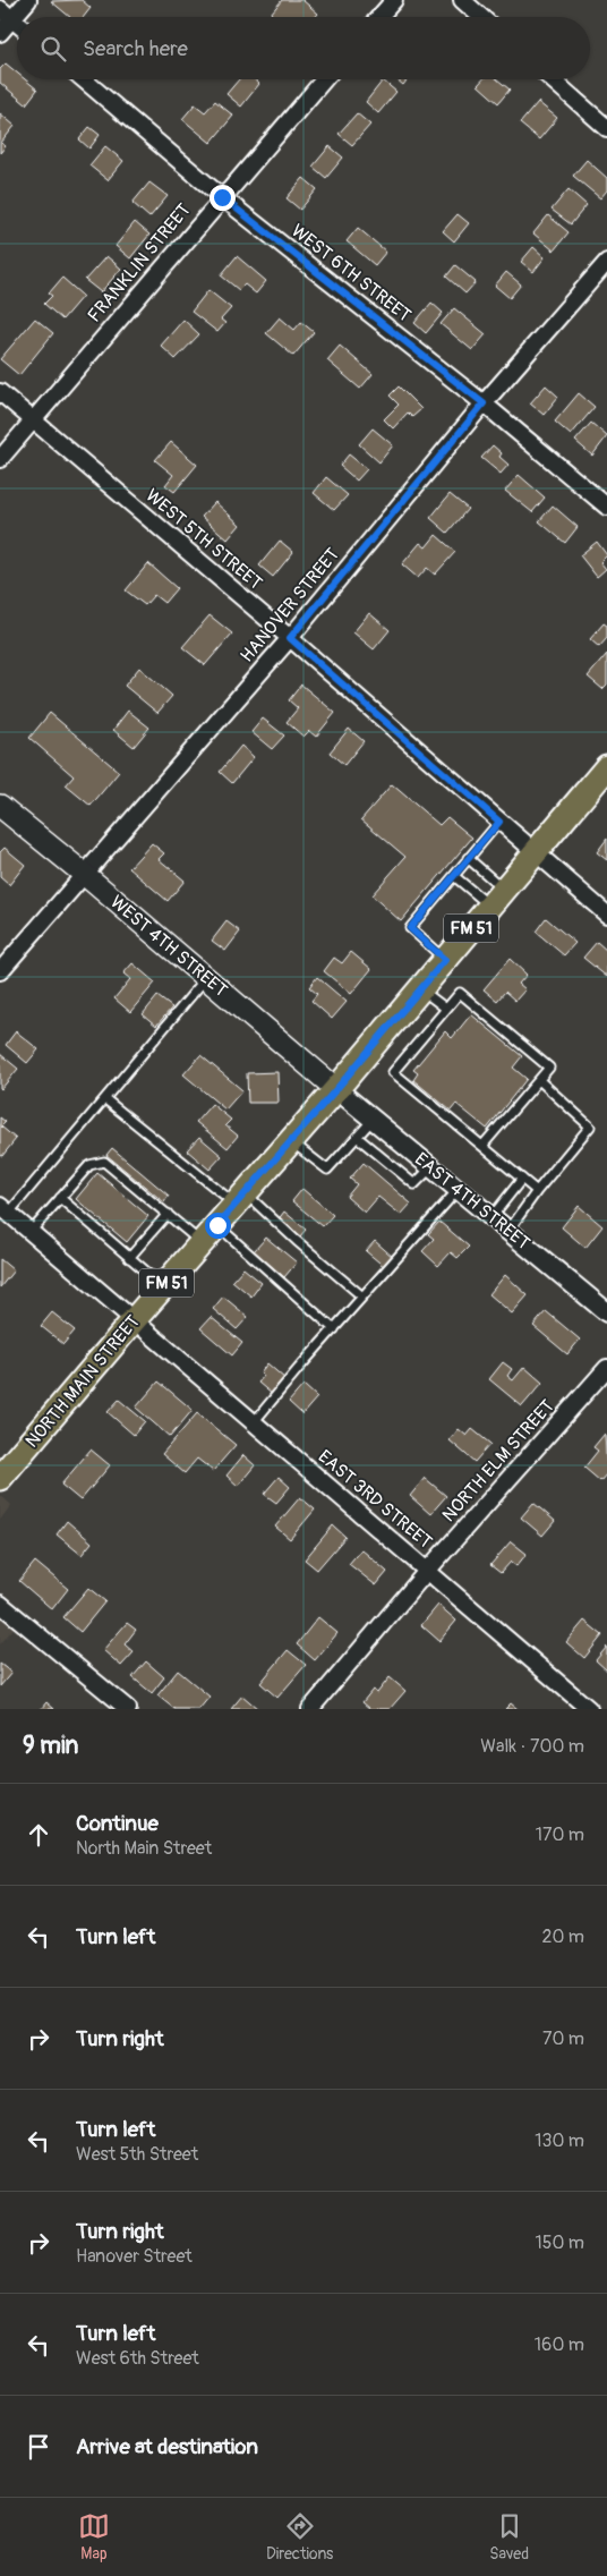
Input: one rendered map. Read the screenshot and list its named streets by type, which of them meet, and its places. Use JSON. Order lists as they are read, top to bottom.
{
  "streets": {
    "main road": ["FM 51", "WEST 4TH STREET", "NORTH MAIN STREET"],
    "street": [
      "FRANKLIN STREET",
      "WEST 6TH STREET",
      "WEST 5TH STREET",
      "HANOVER STREET",
      "EAST 4TH STREET",
      "NORTH ELM STREET",
      "EAST 3RD STREET"
    ]
  },
  "crossings": [
    ["FRANKLIN STREET", "WEST 6TH STREET"],
    ["FRANKLIN STREET", "WEST 5TH STREET"],
    ["WEST 6TH STREET", "HANOVER STREET"],
    ["WEST 5TH STREET", "HANOVER STREET"],
    ["WEST 5TH STREET", "NORTH MAIN STREET"],
    ["HANOVER STREET", "WEST 4TH STREET"],
    ["WEST 4TH STREET", "EAST 4TH STREET"],
    ["WEST 4TH STREET", "NORTH MAIN STREET"],
    ["EAST 4TH STREET", "NORTH MAIN STREET"],
    ["NORTH MAIN STREET", "EAST 3RD STREET"],
    ["NORTH ELM STREET", "EAST 3RD STREET"]
  ],
  "page": {
    "search": "Search here",
    "heading": ["9 min", "Walk · 700 m"],
    "list": [
      ["Continue", "North Main Street", "170 m"],
      ["Turn left", "20 m"],
      ["Turn right", "70 m"],
      ["Turn left", "West 5th Street", "130 m"],
      ["Turn right", "Hanover Street", "150 m"],
      ["Turn left", "West 6th Street", "160 m"],
      "Arrive at destination"
    ],
    "nav": ["Map", "Directions", "Saved"]
  }
}
